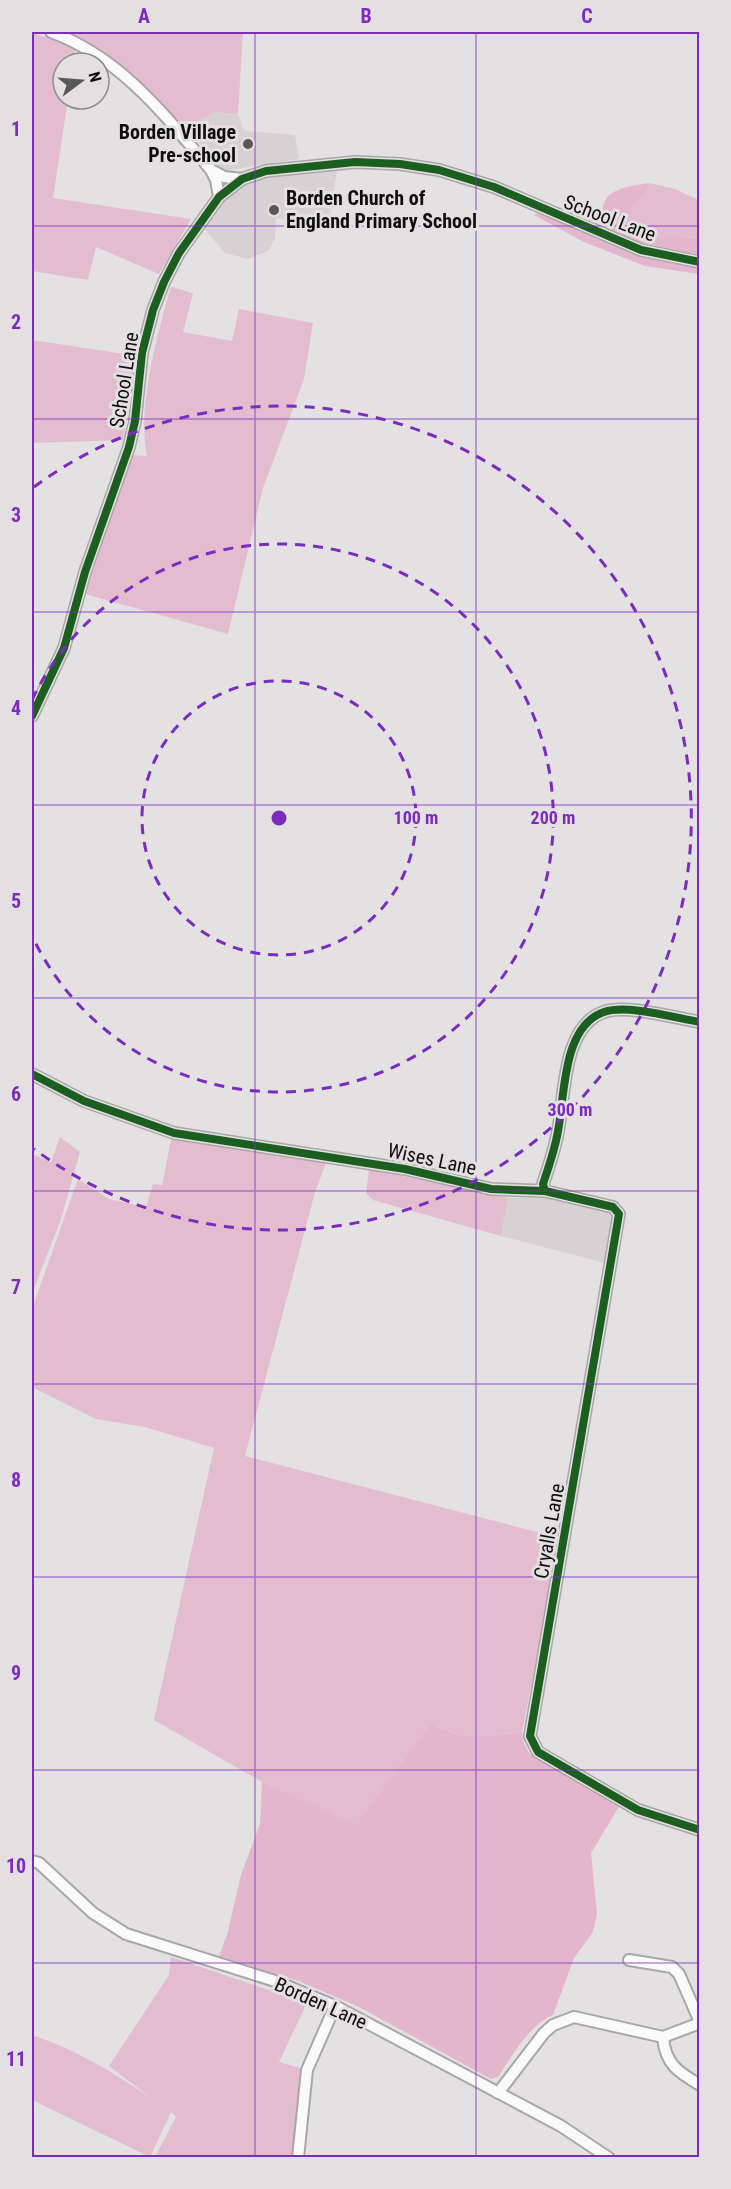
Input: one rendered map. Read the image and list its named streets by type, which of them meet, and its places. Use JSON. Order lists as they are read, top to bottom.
{
  "streets": {
    "street": [
      "School Lane",
      "Wises Lane",
      "Cryalls Lane",
      "Borden Lane"
    ]
  },
  "crossings": [
    ["Wises Lane", "Cryalls Lane"]
  ],
  "places": ["Borden Village Pre-school", "Borden Church of England Primary School"],
  "north": "right",
  "grid": {
    "columns": ["A", "B", "C"],
    "rows": [
      "1",
      "2",
      "3",
      "4",
      "5",
      "6",
      "7",
      "8",
      "9",
      "10",
      "11"
    ]
  },
  "rings": ["100 m", "200 m", "300 m"]
}
